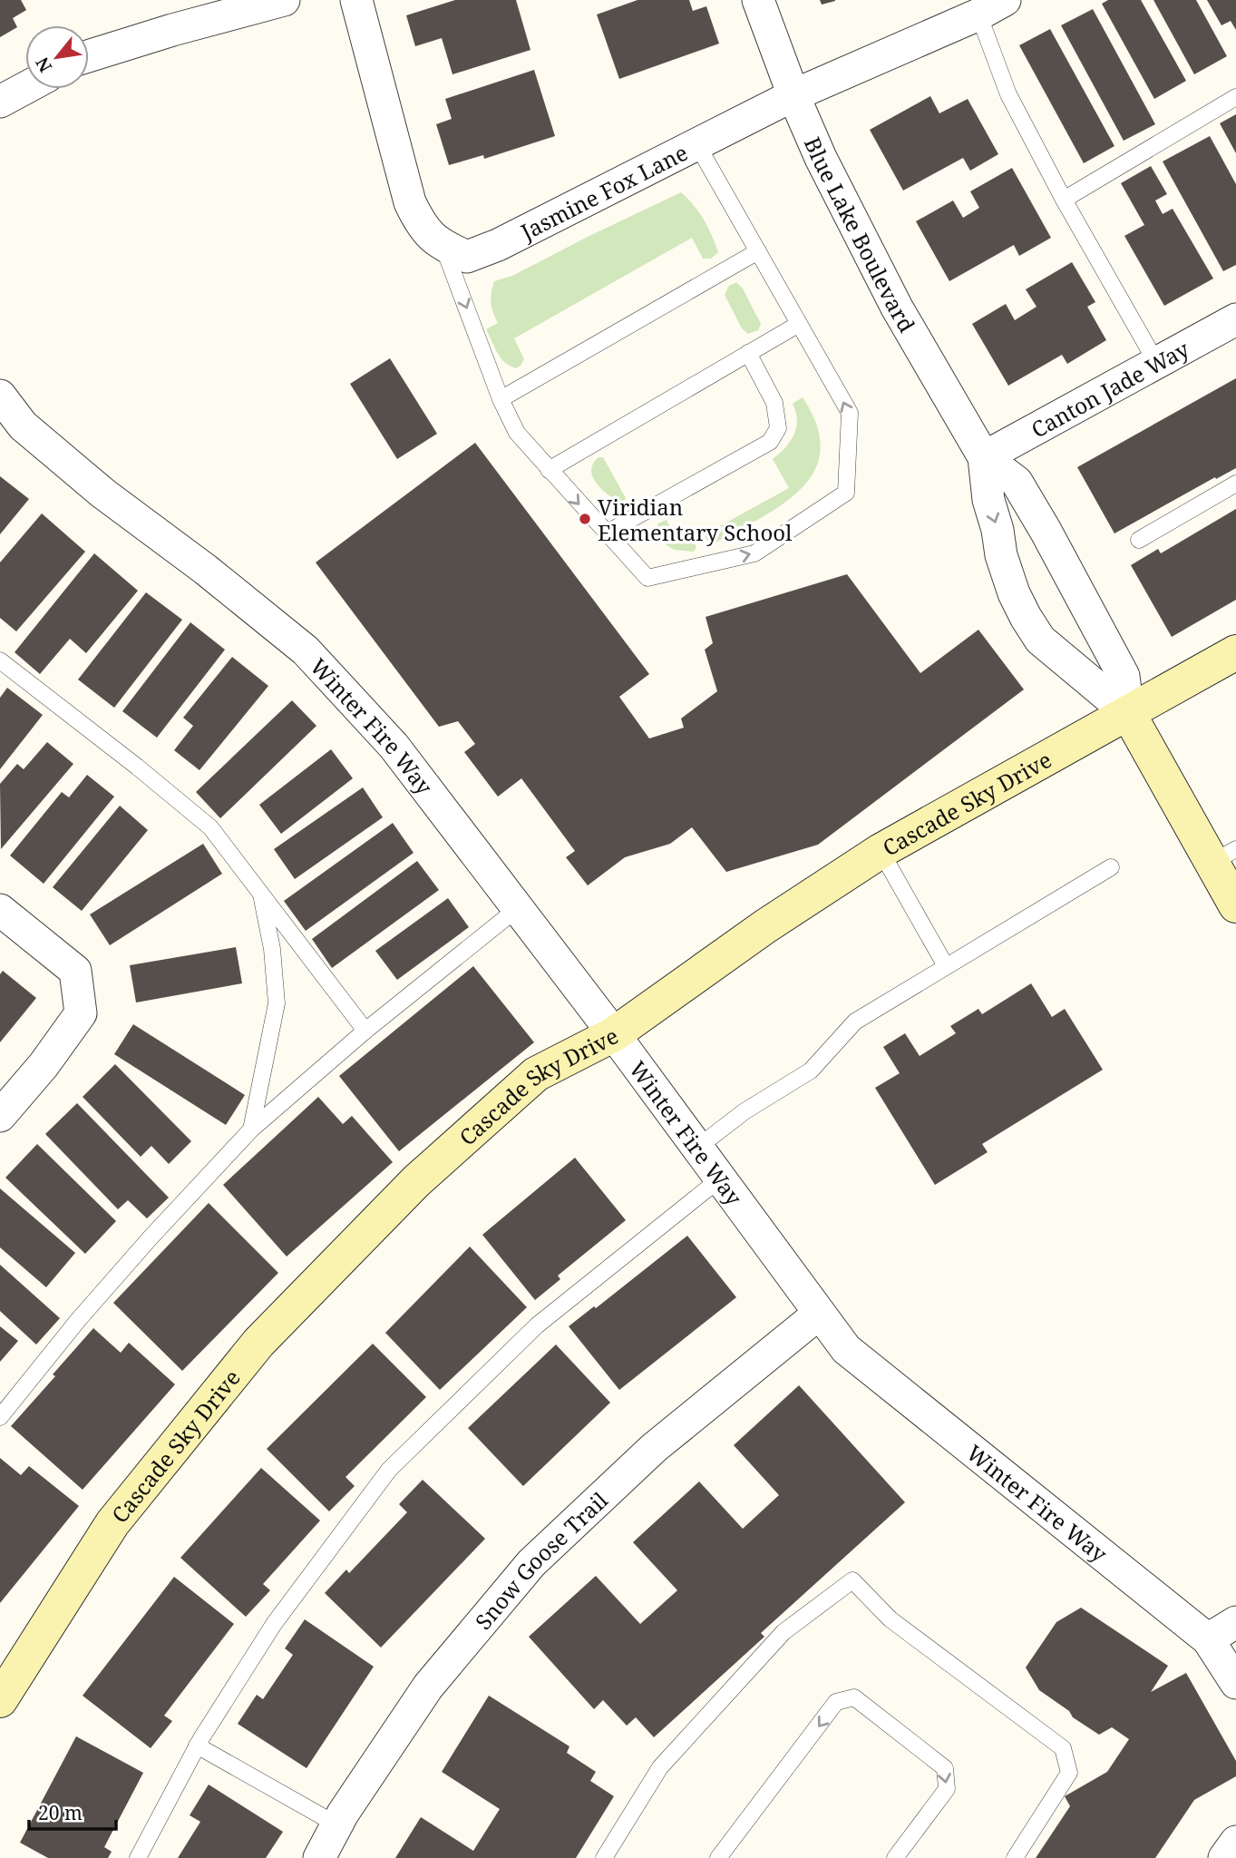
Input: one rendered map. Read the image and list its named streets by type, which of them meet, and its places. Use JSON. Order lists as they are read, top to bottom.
{
  "streets": {
    "street": [
      "Jasmine Fox Lane",
      "Blue Lake Boulevard",
      "Canton Jade Way",
      "Winter Fire Way",
      "Cascade Sky Drive",
      "Snow Goose Trail"
    ]
  },
  "crossings": [
    ["Jasmine Fox Lane", "Blue Lake Boulevard"],
    ["Blue Lake Boulevard", "Canton Jade Way"],
    ["Blue Lake Boulevard", "Cascade Sky Drive"],
    ["Winter Fire Way", "Cascade Sky Drive"],
    ["Winter Fire Way", "Snow Goose Trail"]
  ],
  "places": ["Viridian Elementary School"],
  "scale_bar": "20 m",
  "north": "bottom left"
}
